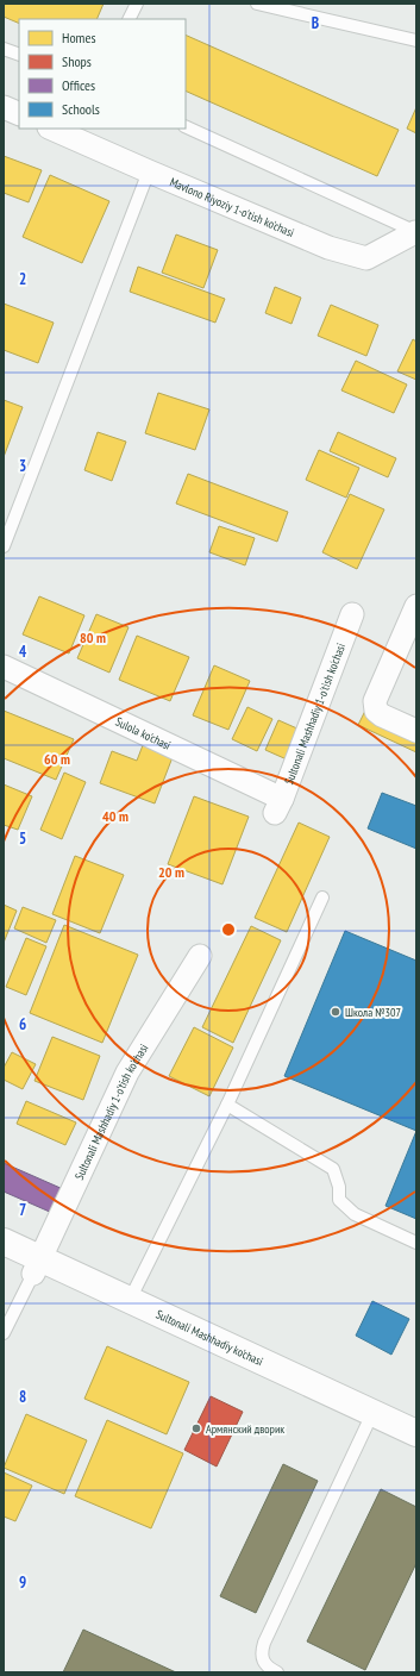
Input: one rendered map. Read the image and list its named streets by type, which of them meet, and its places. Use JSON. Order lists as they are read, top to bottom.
{
  "streets": {
    "street": [
      "Mavlono Riyoziy 1-o'tish ko'chasi",
      "Sultonali Mashhadiy 1-o'tish ko'chasi",
      "Sulola ko'chasi",
      "Sultonali Mashhadiy ko'chasi"
    ]
  },
  "crossings": [
    ["Sultonali Mashhadiy 1-o'tish ko'chasi", "Sulola ko'chasi"],
    ["Sultonali Mashhadiy 1-o'tish ko'chasi", "Sultonali Mashhadiy ko'chasi"]
  ],
  "places": ["Школа №307", "Армянский дворик"],
  "legend": [
    "Homes",
    "Shops",
    "Offices",
    "Schools"
  ],
  "grid": {
    "columns": ["B"],
    "rows": [
      "2",
      "3",
      "4",
      "5",
      "6",
      "7",
      "8",
      "9"
    ]
  },
  "rings": [
    "80 m",
    "60 m",
    "40 m",
    "20 m"
  ]
}
